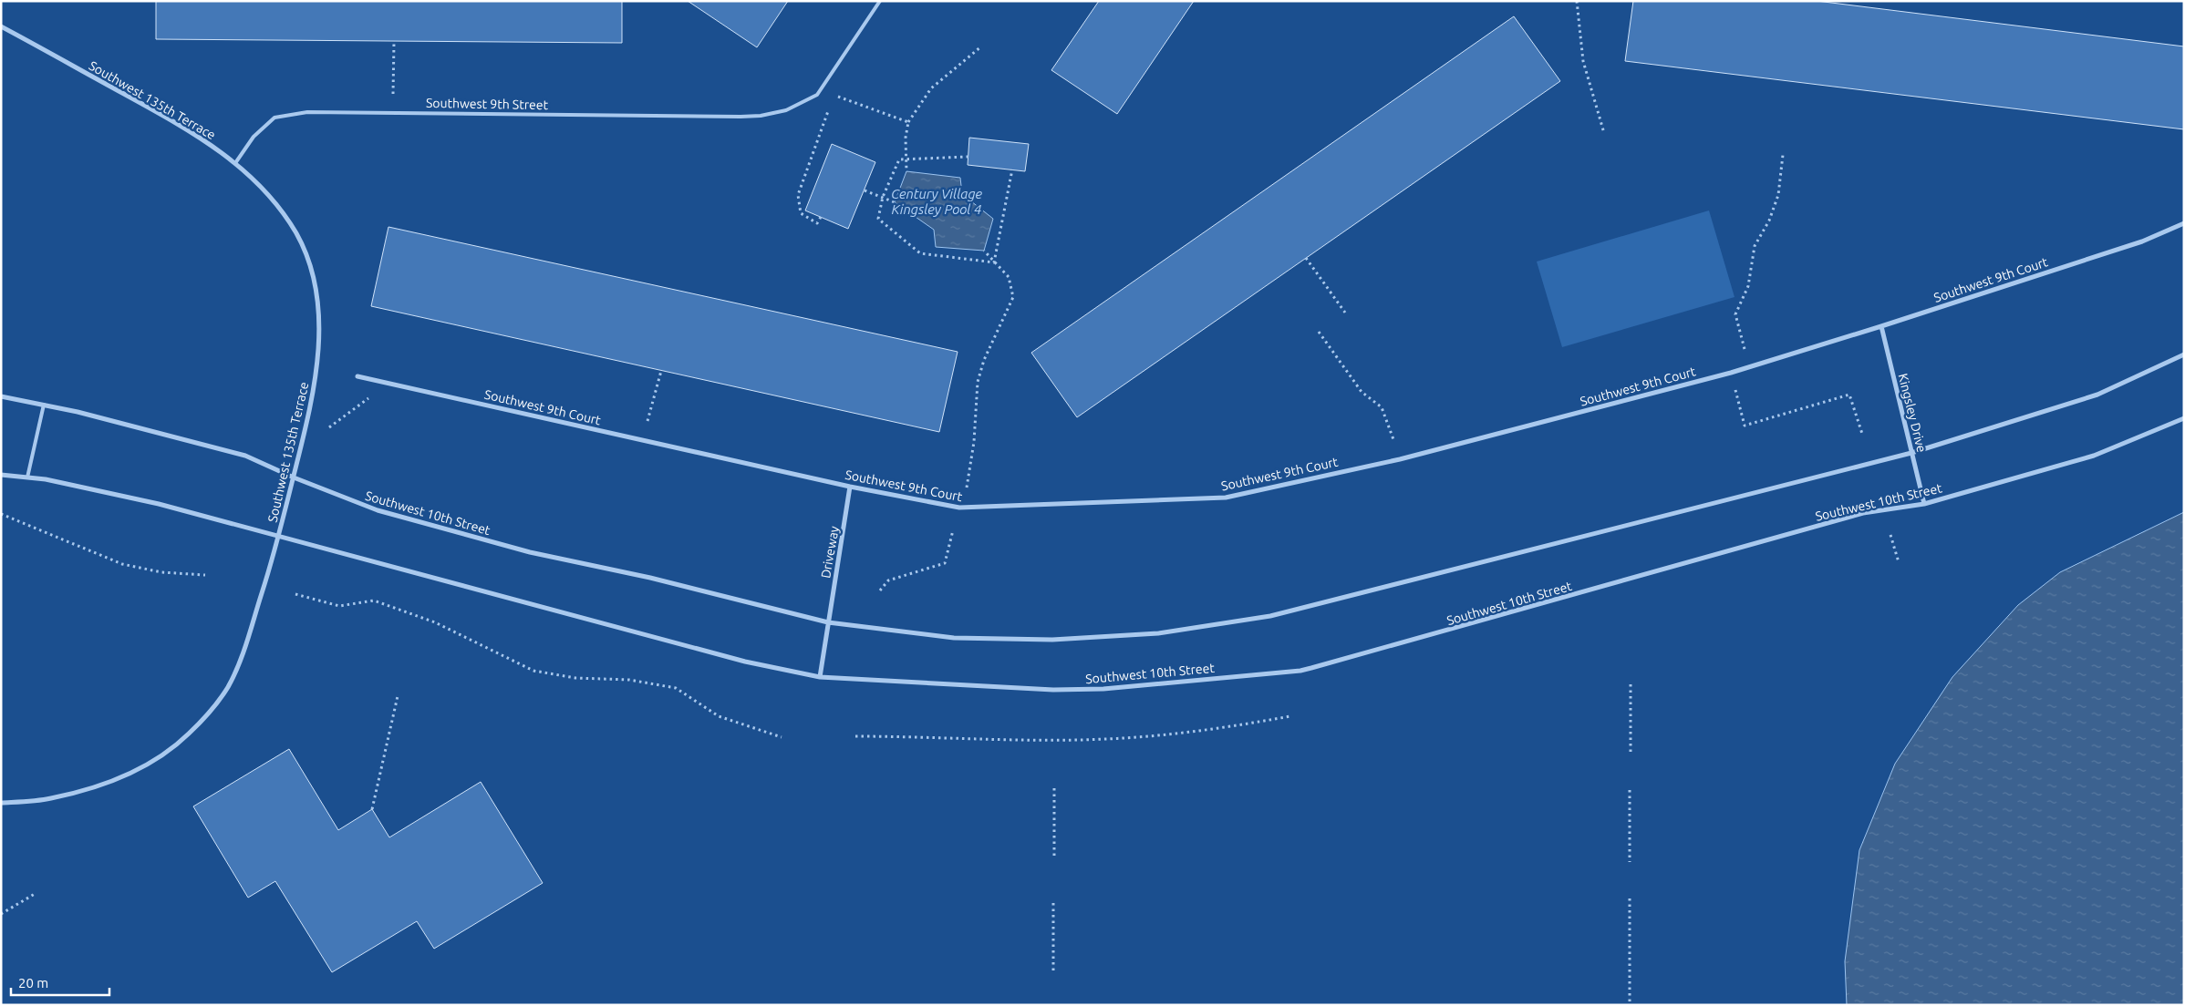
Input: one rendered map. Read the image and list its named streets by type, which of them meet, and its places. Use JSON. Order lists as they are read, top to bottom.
{
  "streets": {
    "street": [
      "Southwest 135th Terrace",
      "Southwest 9th Court",
      "Kingsley Drive",
      "Southwest 10th Street",
      "Driveway"
    ],
    "lane": ["Southwest 9th Street"]
  },
  "crossings": [
    ["Southwest 135th Terrace", "Southwest 9th Street"],
    ["Southwest 135th Terrace", "Southwest 10th Street"],
    ["Southwest 9th Court", "Kingsley Drive"],
    ["Southwest 9th Court", "Driveway"],
    ["Kingsley Drive", "Southwest 10th Street"],
    ["Southwest 10th Street", "Driveway"]
  ],
  "water": ["Century Village Kingsley Pool 4"],
  "scale_bar": "20 m"
}
